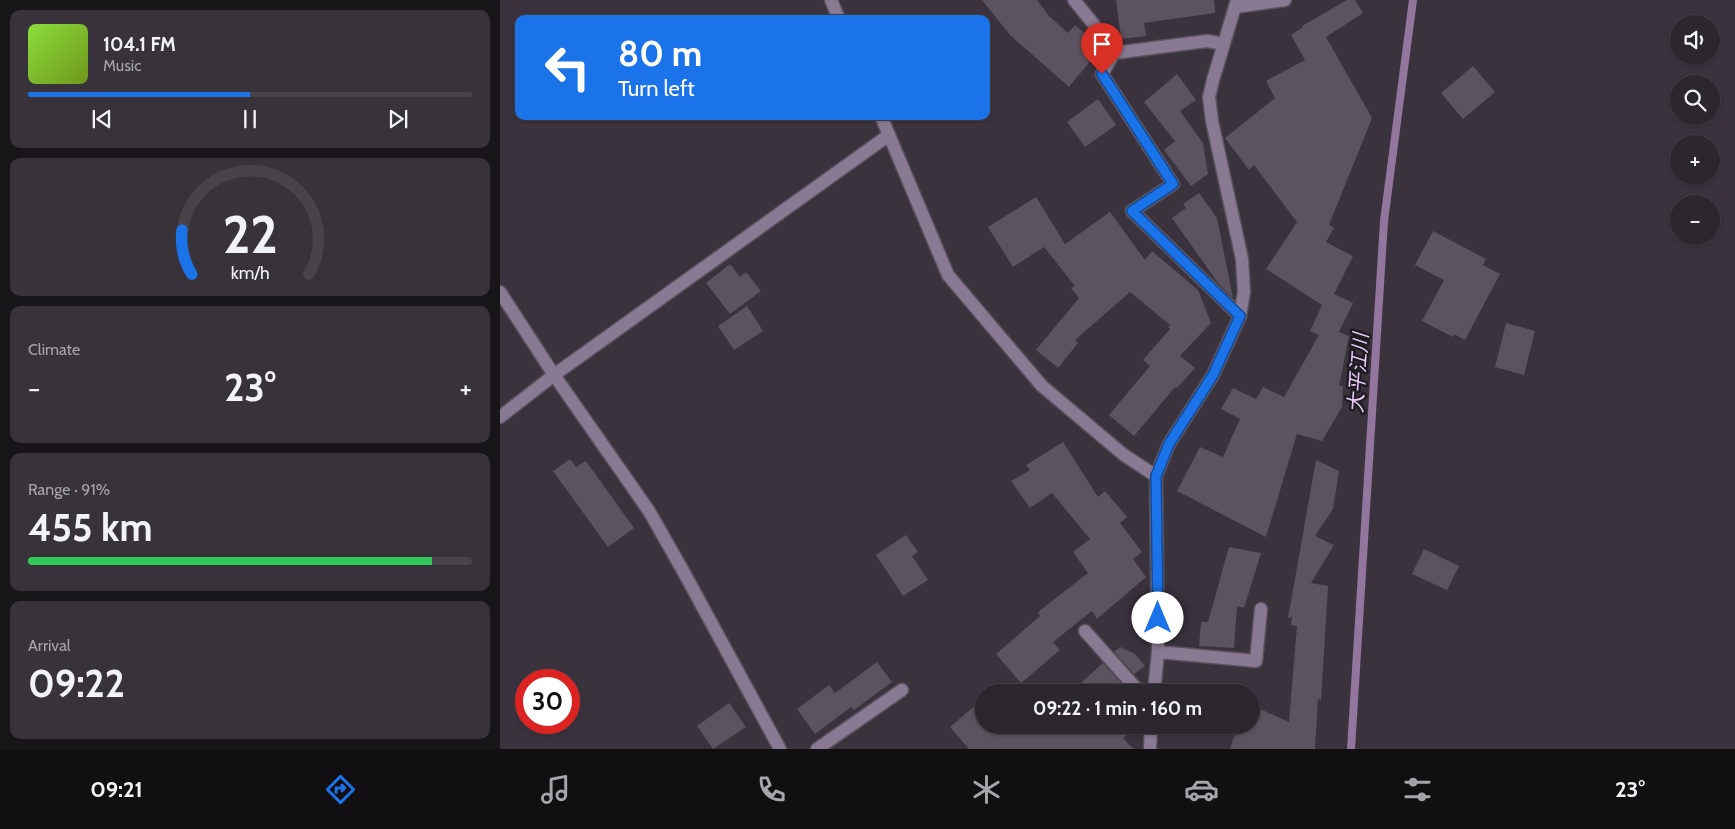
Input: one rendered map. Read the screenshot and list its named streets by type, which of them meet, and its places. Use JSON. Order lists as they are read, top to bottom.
{
  "water": ["大平江川"],
  "page": {
    "map_buttons": ["+", "−"],
    "turn": ["80 m", "Turn left"],
    "song": ["104.1 FM", "Music"],
    "tile": [
      "Climate",
      ["Range · 91%", "455 km"],
      ["Arrival", "09:22"]
    ],
    "heat": ["−", "23°", "+"],
    "limit": "30",
    "trip": "09:22 · 1 min · 160 m",
    "tabs": ["09:21", "23°"],
    "gauge": ["22", "km/h"]
  }
}
